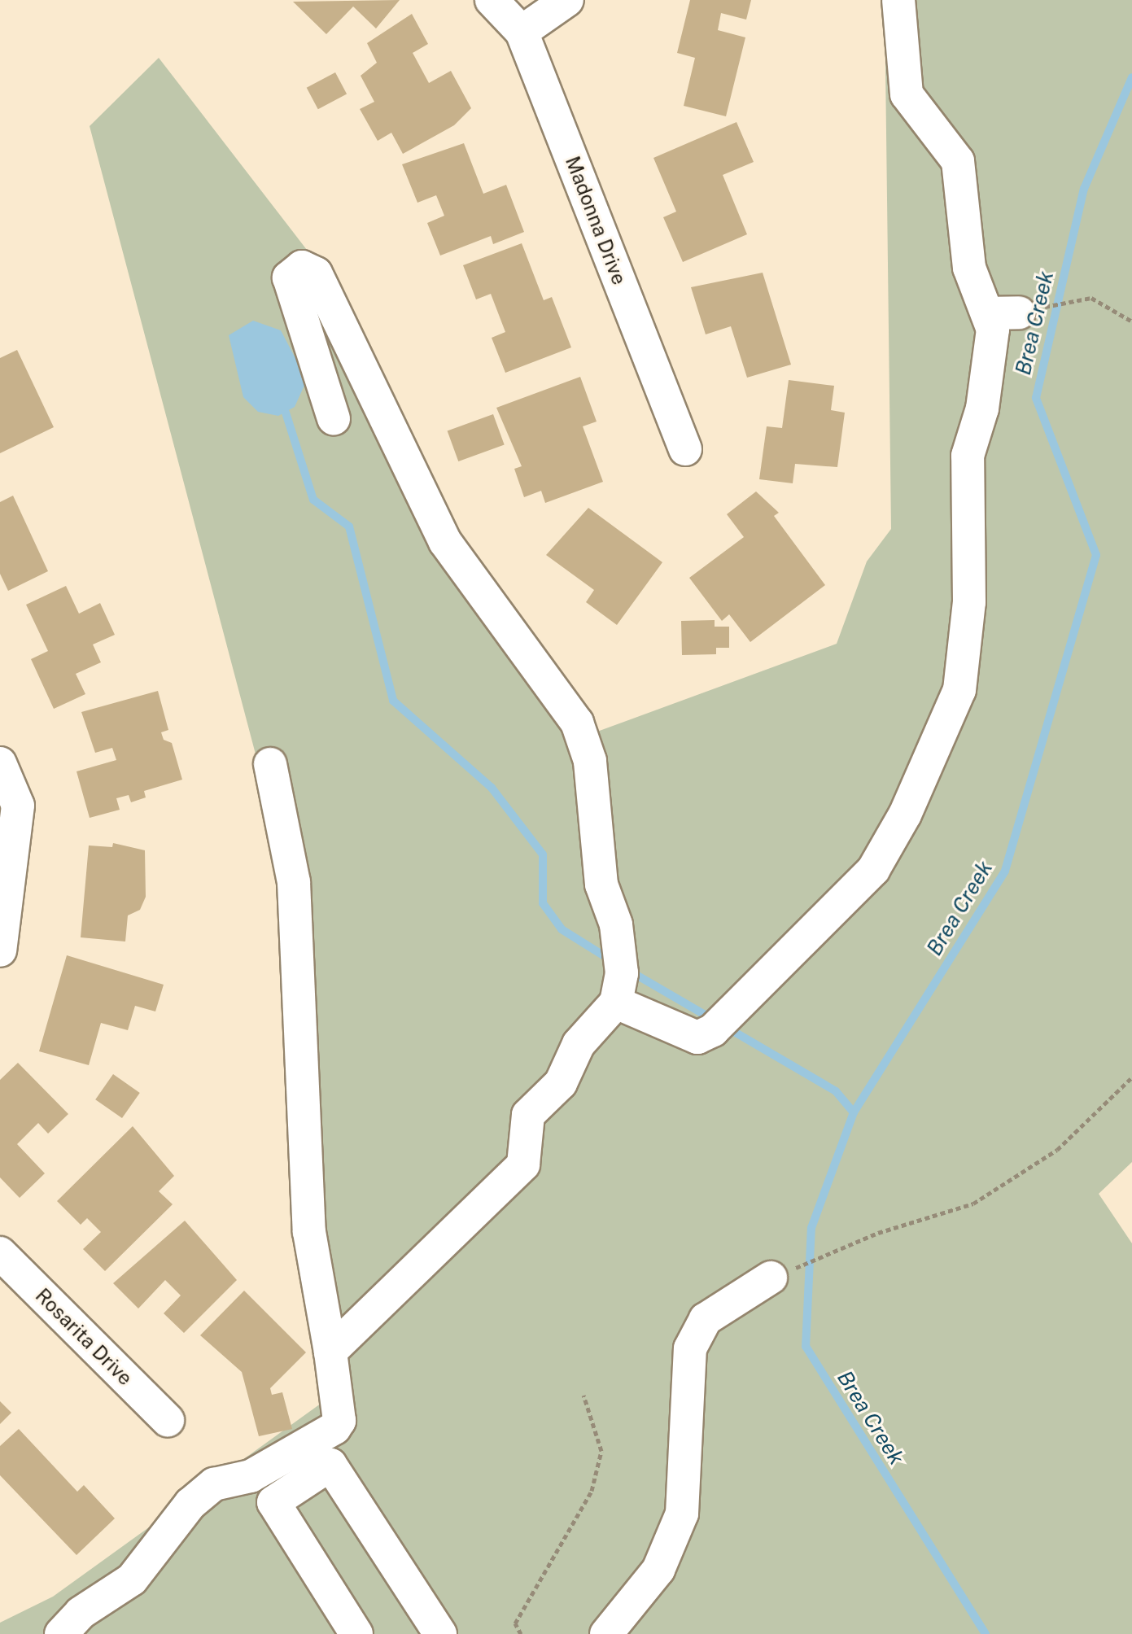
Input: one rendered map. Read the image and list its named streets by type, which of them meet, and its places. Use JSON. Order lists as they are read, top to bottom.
{
  "streets": {
    "street": ["Madonna Drive", "Rosarita Drive"]
  },
  "water": ["Brea Creek"]
}
